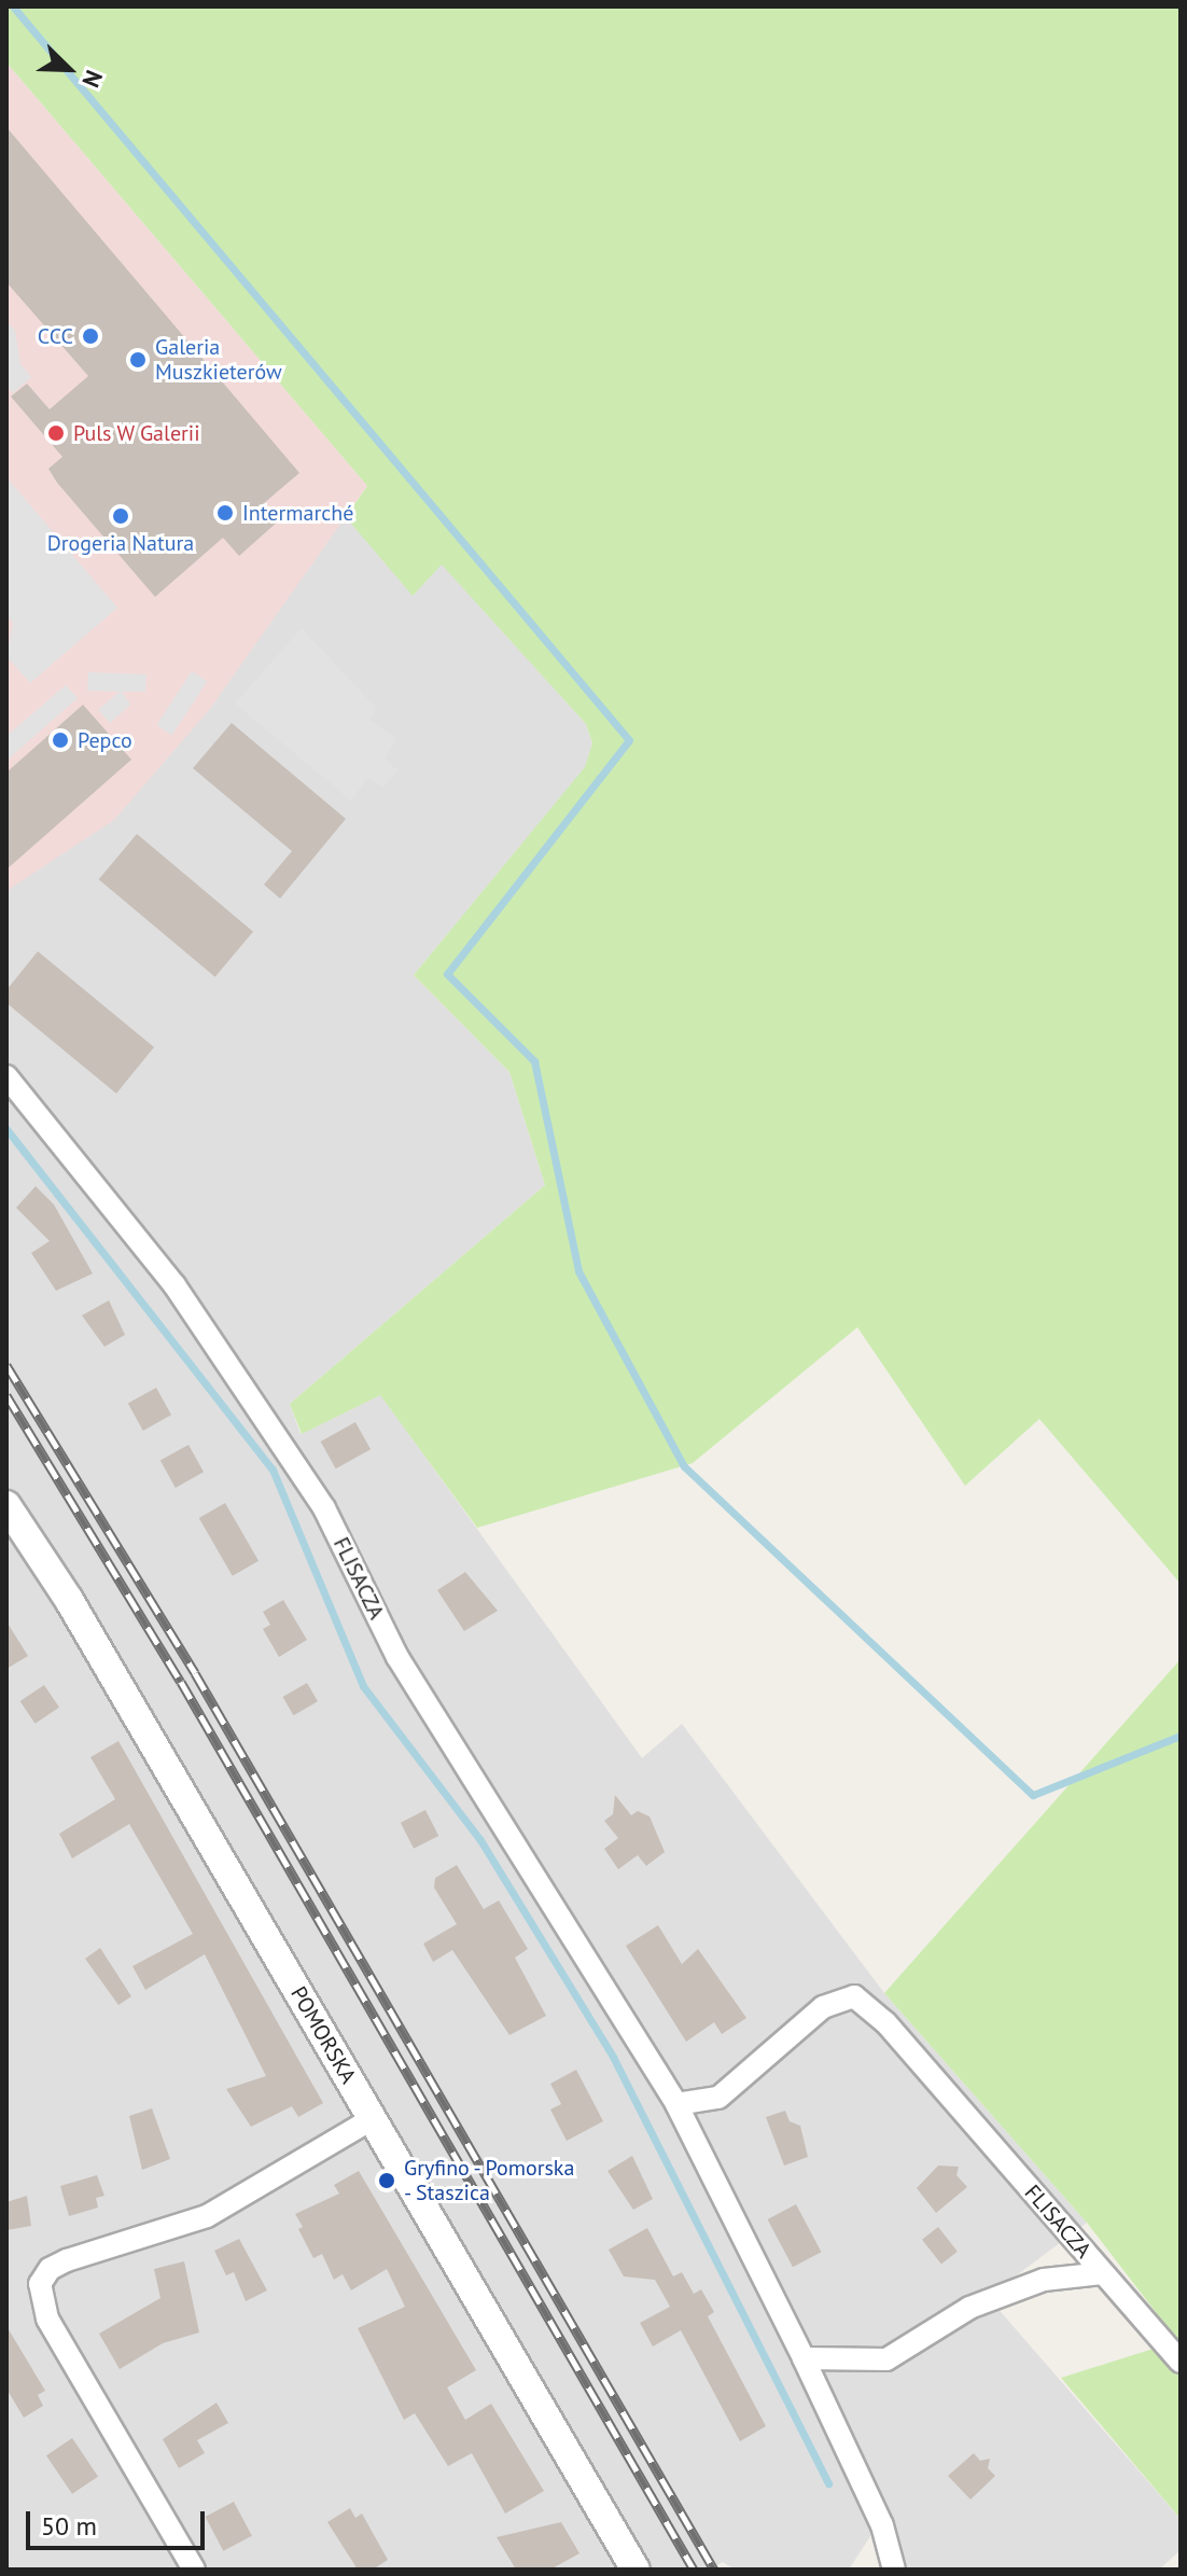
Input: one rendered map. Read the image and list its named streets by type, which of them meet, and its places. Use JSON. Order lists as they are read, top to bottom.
{
  "streets": {
    "street": ["FLISACZA", "POMORSKA"]
  },
  "places": [
    "CCC",
    "Galeria Muszkieterów",
    "Puls W Galerii",
    "Intermarché",
    "Drogeria Natura",
    "Pepco",
    "Gryfino - Pomorska - Staszica"
  ],
  "scale_bar": "50 m",
  "north": "bottom right"
}
